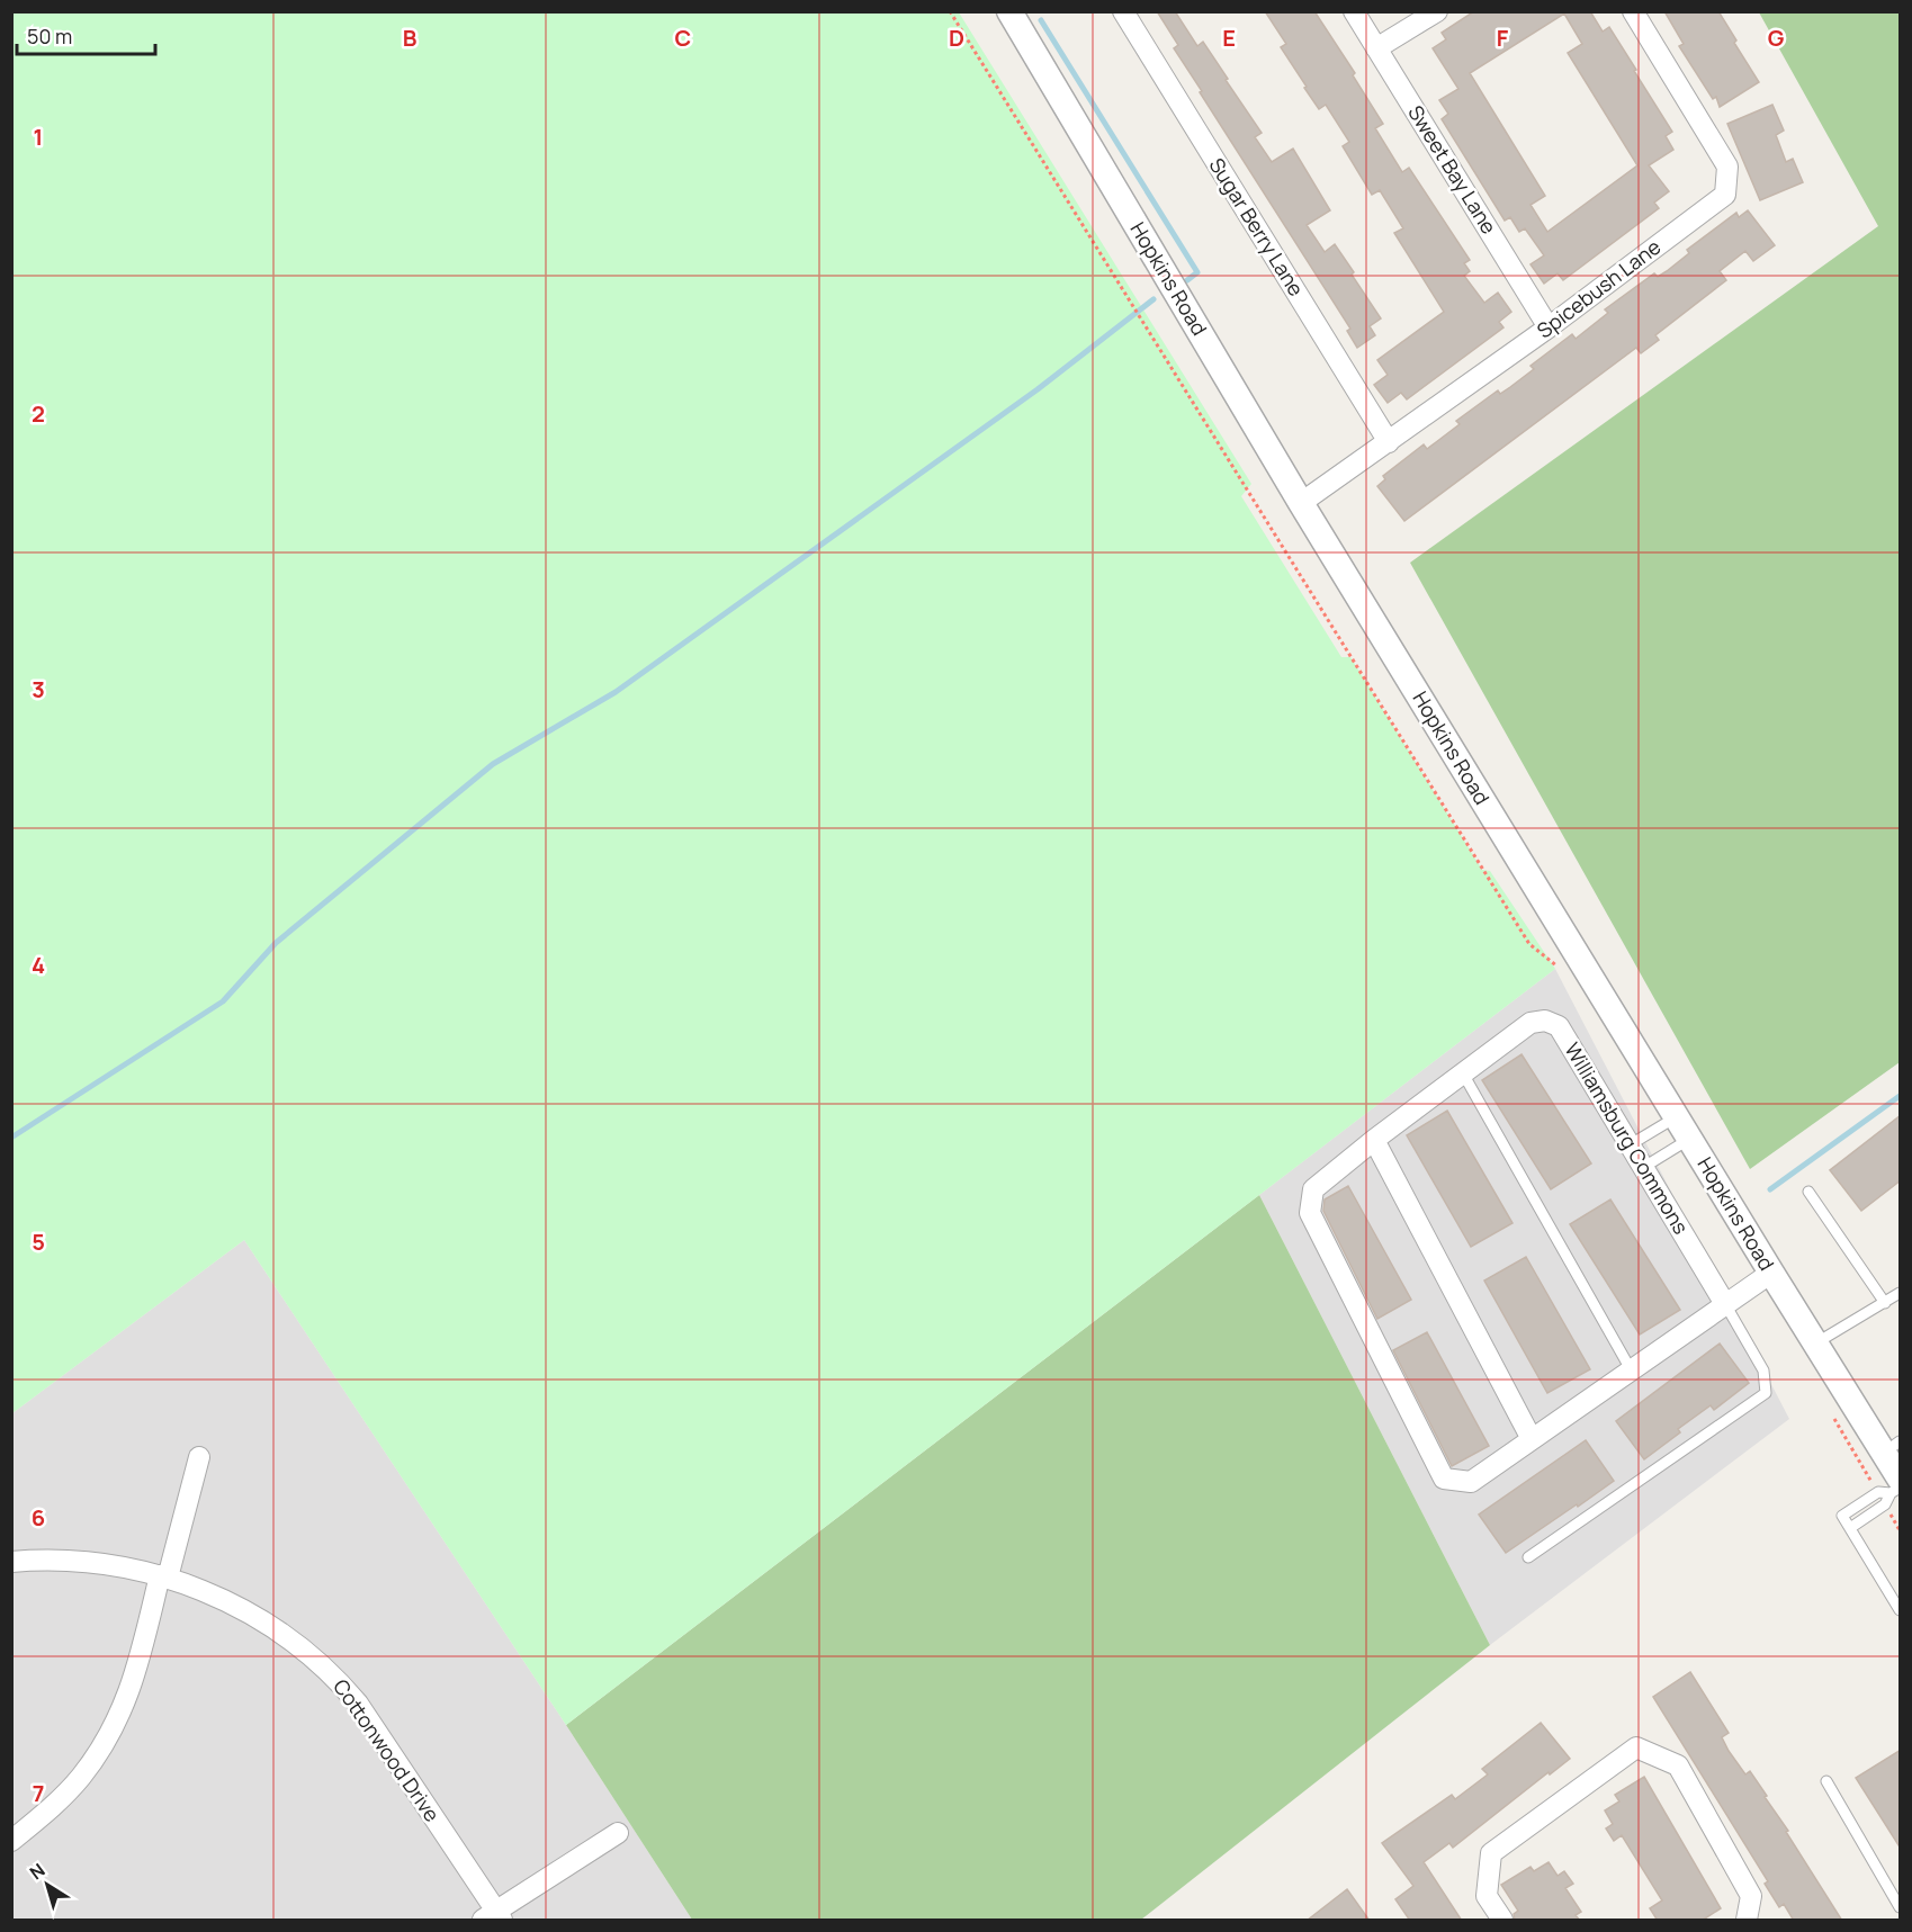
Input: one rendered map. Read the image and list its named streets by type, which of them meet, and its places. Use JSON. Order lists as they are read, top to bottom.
{
  "streets": {
    "street": [
      "Sweet Bay Lane",
      "Sugar Berry Lane",
      "Hopkins Road",
      "Spicebush Lane",
      "Williamsburg Commons",
      "Cottonwood Drive"
    ]
  },
  "crossings": [
    ["Sweet Bay Lane", "Spicebush Lane"],
    ["Sugar Berry Lane", "Spicebush Lane"],
    ["Hopkins Road", "Spicebush Lane"],
    ["Hopkins Road", "Williamsburg Commons"]
  ],
  "scale_bar": "50 m",
  "north": "top left",
  "grid": {
    "columns": [
      "B",
      "C",
      "D",
      "E",
      "F",
      "G"
    ],
    "rows": [
      "1",
      "2",
      "3",
      "4",
      "5",
      "6",
      "7"
    ]
  }
}
